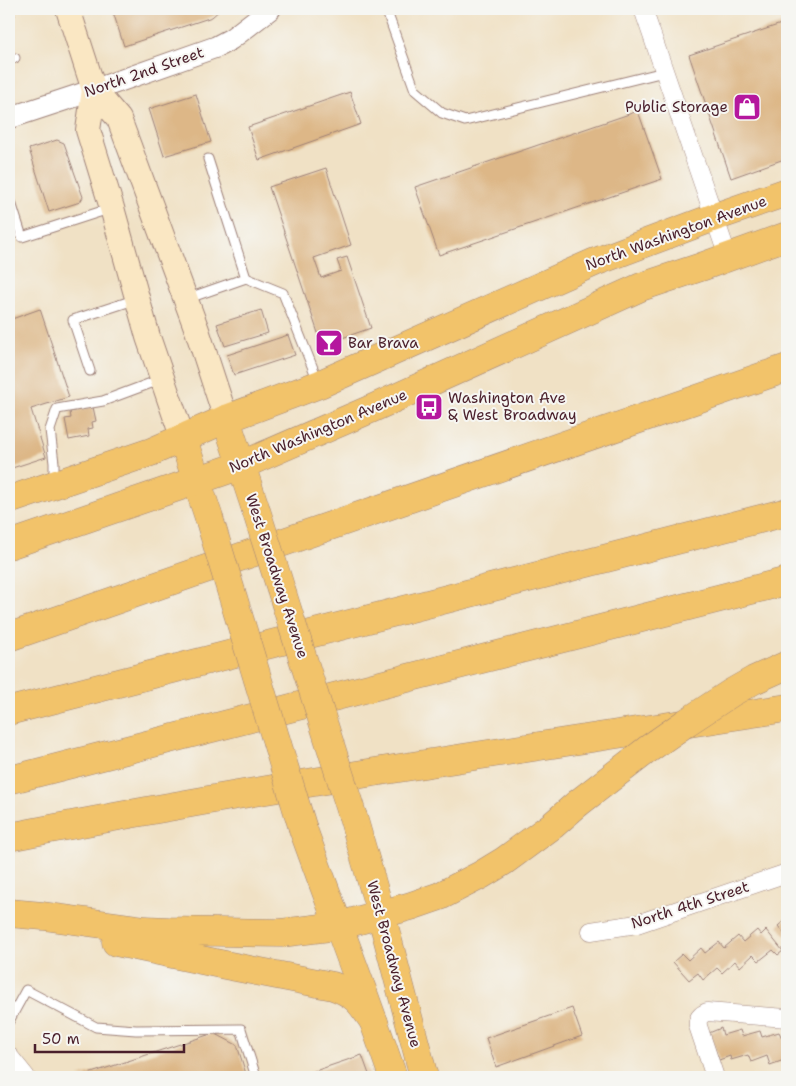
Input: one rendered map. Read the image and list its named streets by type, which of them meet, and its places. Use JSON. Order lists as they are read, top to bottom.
{
  "streets": {
    "main road": ["North Washington Avenue", "West Broadway Avenue"],
    "street": ["North 2nd Street", "North 4th Street"]
  },
  "crossings": [
    ["North 2nd Street", "West Broadway Avenue"],
    ["North Washington Avenue", "West Broadway Avenue"]
  ],
  "places": {
    "shop": ["Public Storage"],
    "bar": ["Bar Brava"],
    "bus stop": ["Washington Ave & West Broadway"]
  },
  "scale_bar": "50 m"
}
